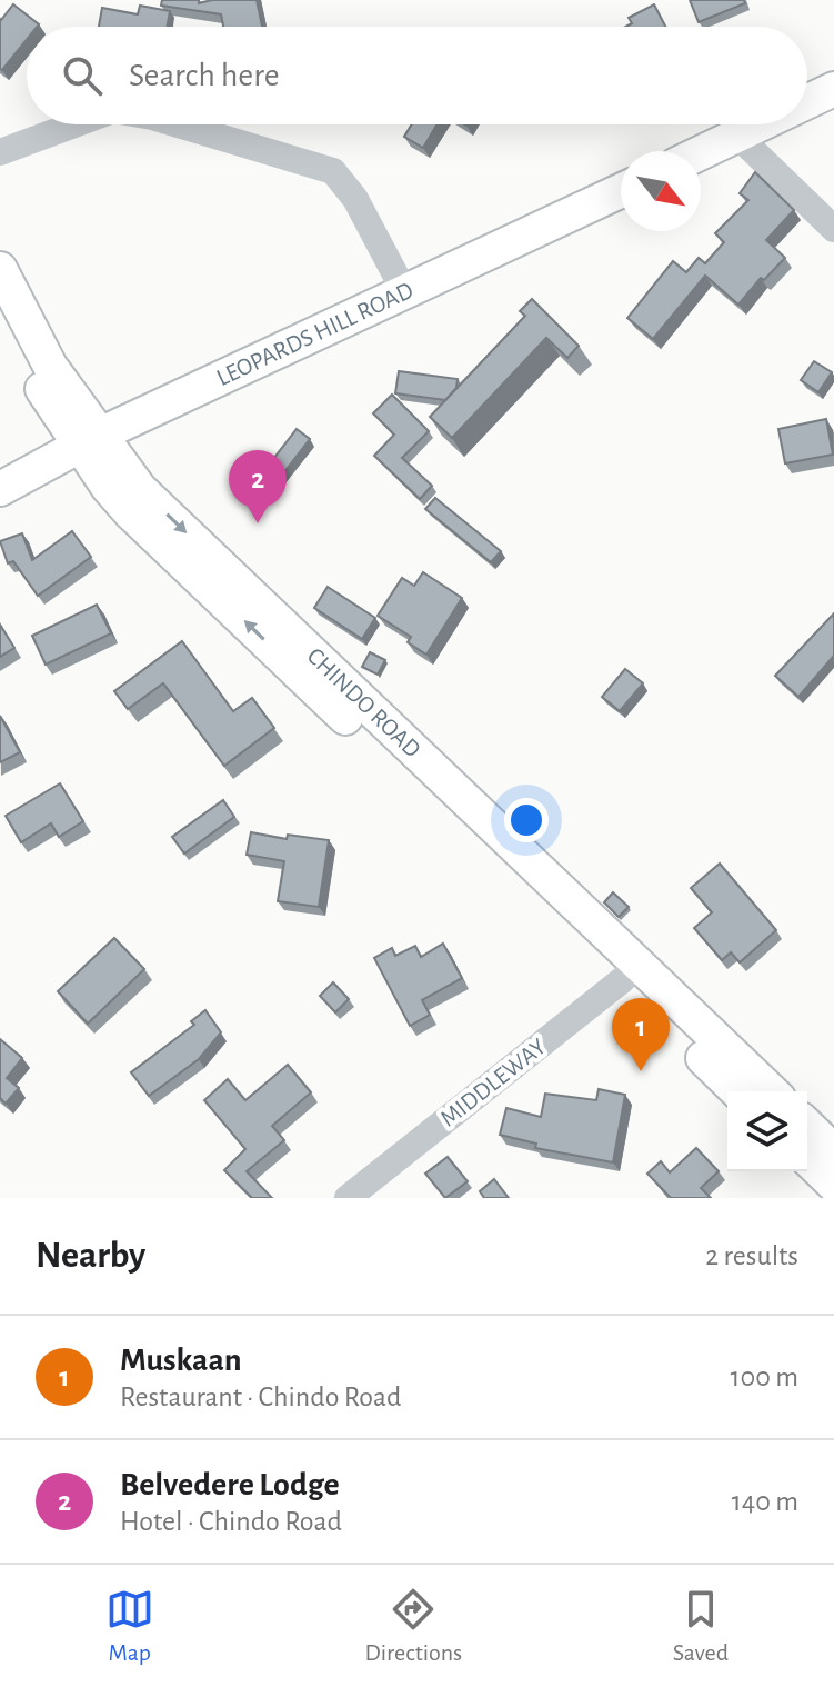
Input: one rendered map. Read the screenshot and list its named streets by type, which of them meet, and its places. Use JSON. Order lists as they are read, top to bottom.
{
  "streets": {
    "main road": ["LEOPARDS HILL ROAD", "CHINDO ROAD"],
    "street": ["MIDDLEWAY"]
  },
  "crossings": [
    ["LEOPARDS HILL ROAD", "CHINDO ROAD"],
    ["CHINDO ROAD", "MIDDLEWAY"]
  ],
  "north": "bottom right",
  "page": {
    "search": "Search here",
    "pins": ["2", "1"],
    "heading": ["Nearby", "2 results"],
    "list": [
      {
        "mark": "1",
        "name": "Muskaan",
        "note": "Restaurant · Chindo Road",
        "value": "100 m"
      },
      {
        "mark": "2",
        "name": "Belvedere Lodge",
        "note": "Hotel · Chindo Road",
        "value": "140 m"
      }
    ],
    "nav": ["Map", "Directions", "Saved"]
  }
}
